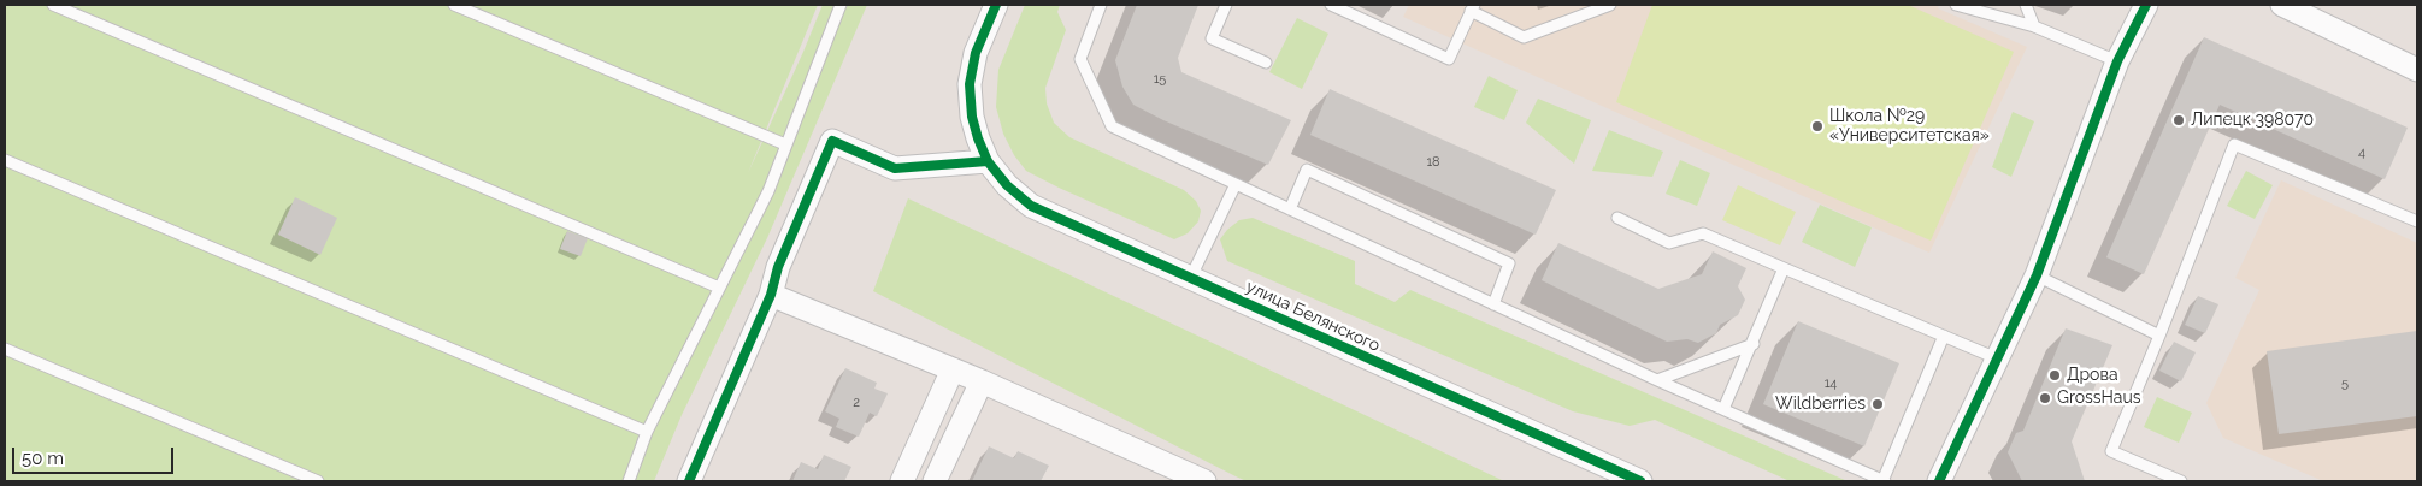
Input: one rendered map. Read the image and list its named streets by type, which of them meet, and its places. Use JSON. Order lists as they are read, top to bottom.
{
  "streets": {
    "street": ["улица Белянского"]
  },
  "places": [
    "Липецк 398070",
    "Школа №29 «Университетская»",
    "Дрова",
    "GrossHaus",
    "Wildberries"
  ],
  "house_numbers": [
    "15",
    "4",
    "18",
    "14",
    "5",
    "2"
  ],
  "scale_bar": "50 m"
}
